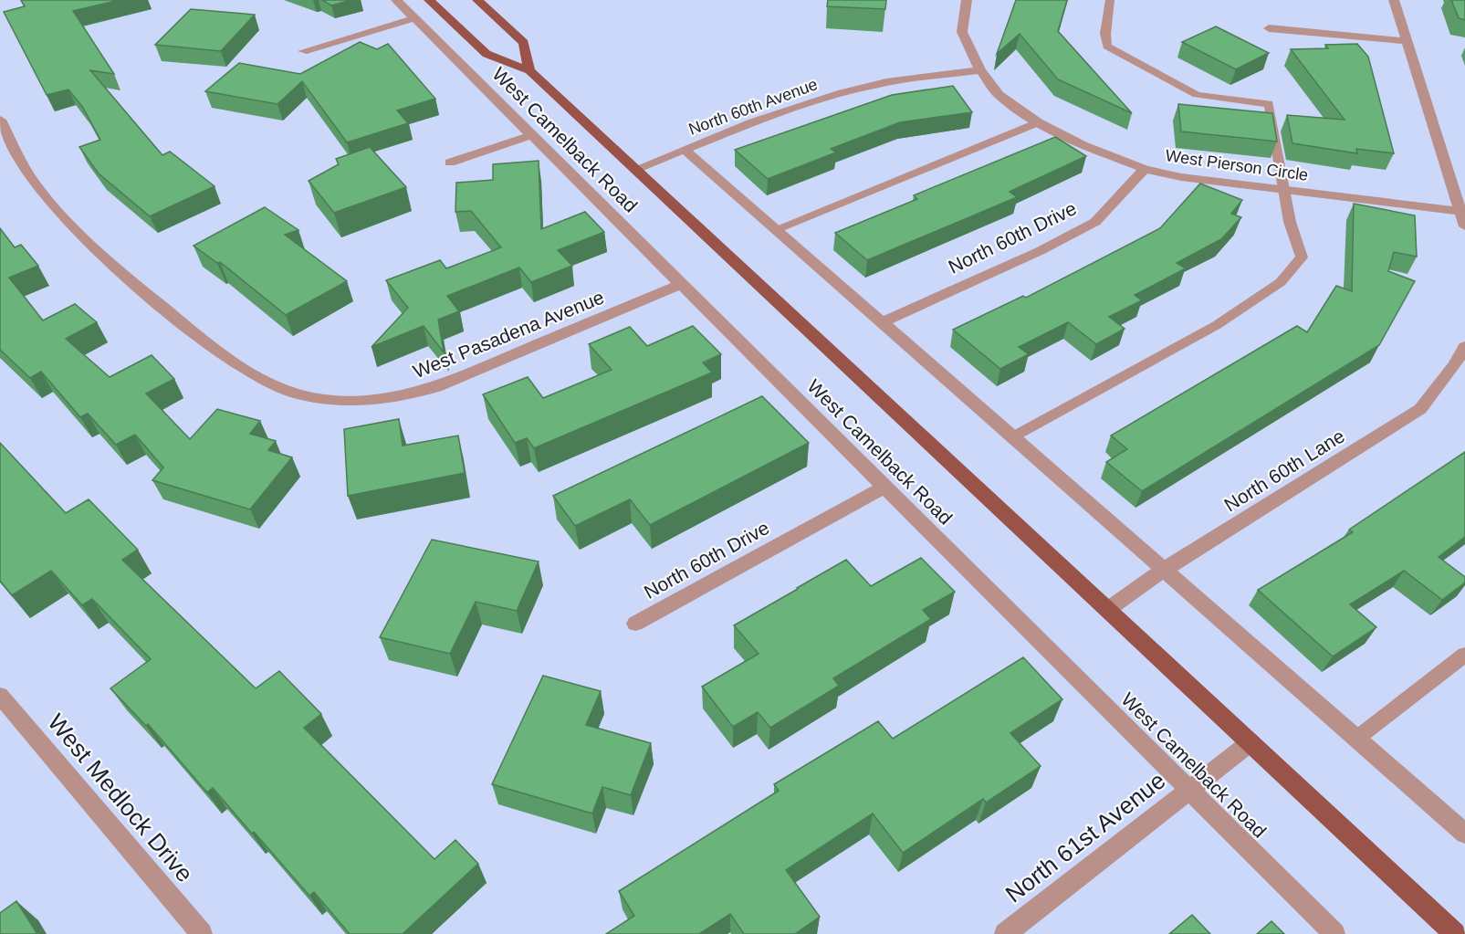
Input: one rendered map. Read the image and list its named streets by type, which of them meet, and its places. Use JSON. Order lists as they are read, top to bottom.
{
  "streets": {
    "main road": ["West Camelback Road"],
    "street": [
      "North 60th Avenue",
      "West Pierson Circle",
      "North 60th Drive",
      "West Pasadena Avenue",
      "North 60th Lane",
      "West Medlock Drive",
      "North 61st Avenue"
    ]
  },
  "crossings": [
    ["North 60th Avenue", "West Camelback Road"],
    ["North 60th Avenue", "West Pierson Circle"],
    ["West Camelback Road", "North 60th Drive"],
    ["West Camelback Road", "West Pasadena Avenue"],
    ["West Camelback Road", "North 60th Lane"],
    ["West Camelback Road", "North 61st Avenue"],
    ["West Pierson Circle", "North 60th Drive"]
  ]
}
